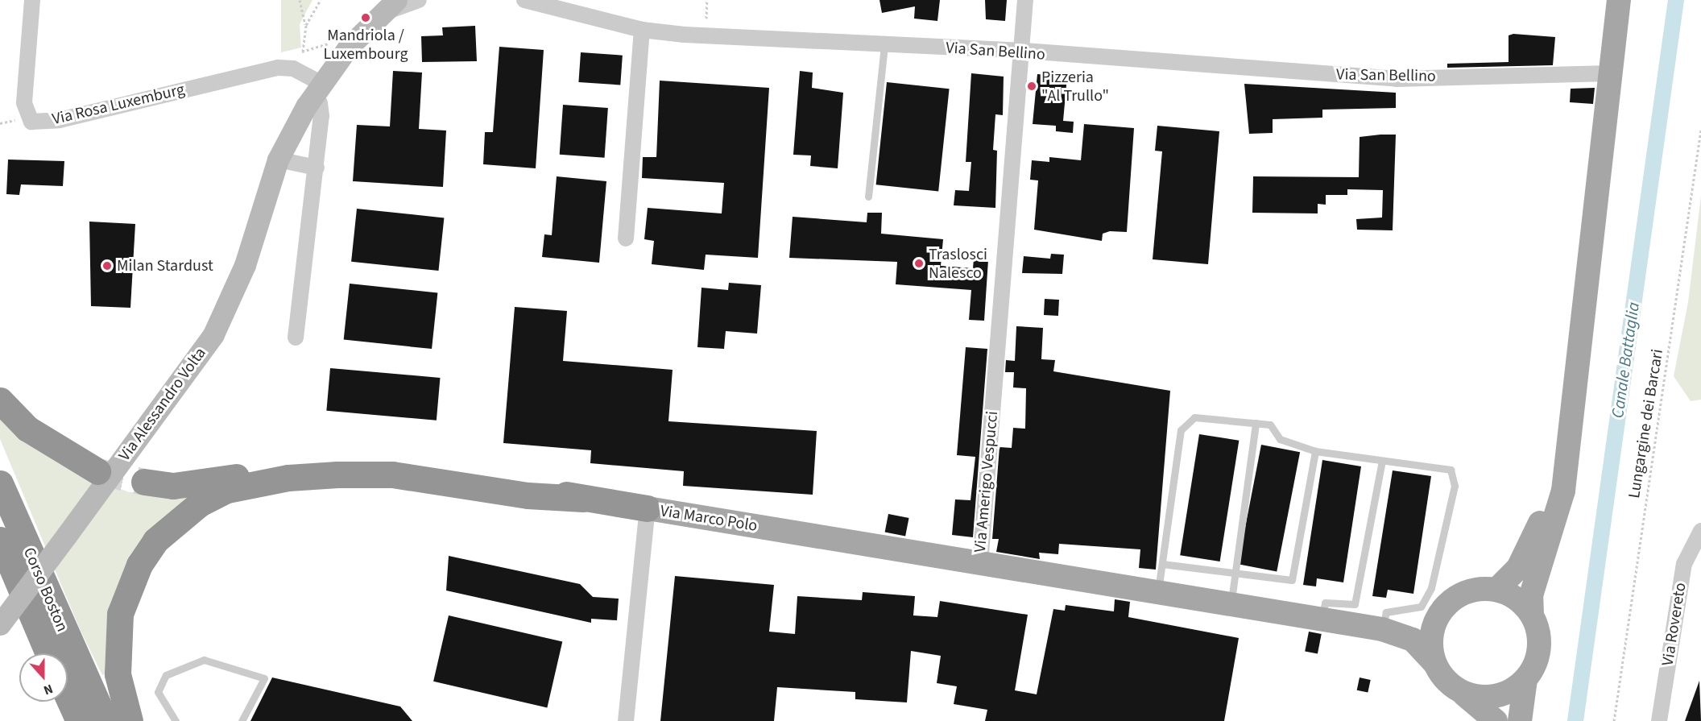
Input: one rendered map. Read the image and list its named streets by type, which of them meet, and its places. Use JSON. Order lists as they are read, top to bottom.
{
  "streets": {
    "highway": ["Corso Boston"],
    "main road": ["Via Amerigo Vespucci", "Via Marco Polo"],
    "street": [
      "Via San Bellino",
      "Via Rosa Luxemburg",
      "Via Alessandro Volta",
      "Via Rovereto"
    ],
    "path": ["Lungargine dei Barcari"]
  },
  "crossings": [
    ["Via San Bellino", "Via Amerigo Vespucci"],
    ["Via Rosa Luxemburg", "Via Alessandro Volta"],
    ["Via Amerigo Vespucci", "Via Marco Polo"]
  ],
  "water": ["Canale Battaglia"],
  "places": [
    "Mandriola / Luxembourg",
    "Pizzeria \"Al Trullo\"",
    "Traslosci Nalesco",
    "Milan Stardust"
  ],
  "north": "bottom"
}
